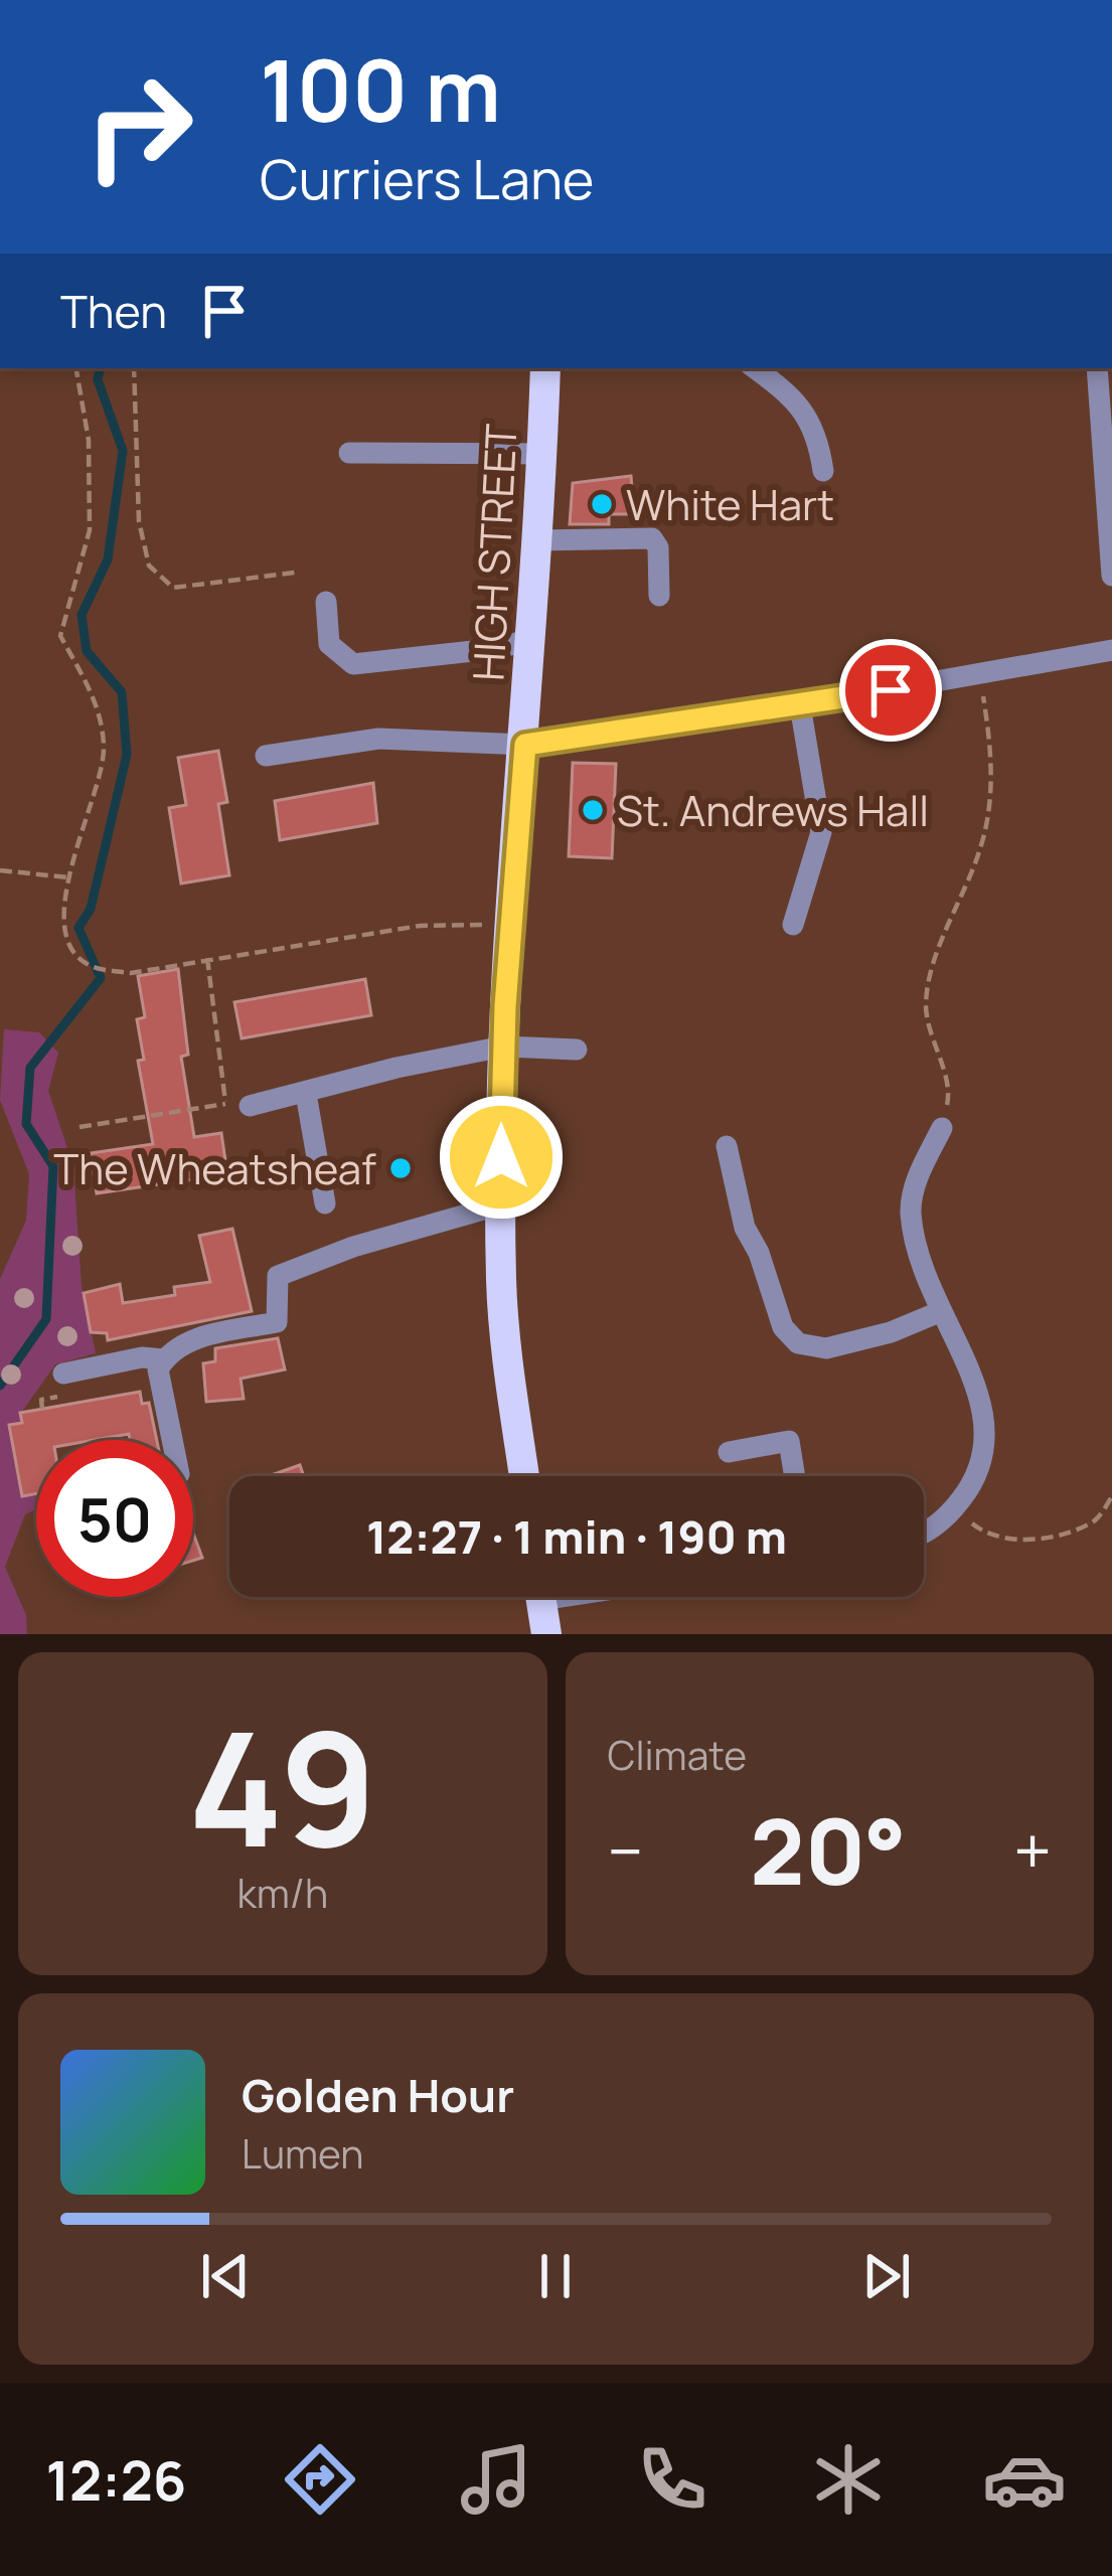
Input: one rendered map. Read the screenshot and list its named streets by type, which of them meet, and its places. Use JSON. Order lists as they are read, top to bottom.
{
  "streets": {
    "main road": ["HIGH STREET"]
  },
  "places": ["White Hart", "St. Andrews Hall", "The Wheatsheaf"],
  "page": {
    "turn": ["100 m", "Curriers Lane"],
    "then": "Then",
    "limit": "50",
    "trip": "12:27 · 1 min · 190 m",
    "tile": [
      ["49", "km/h"],
      "Climate"
    ],
    "heat": ["−", "20°", "+"],
    "song": ["Golden Hour", "Lumen"],
    "tabs": "12:26"
  }
}
